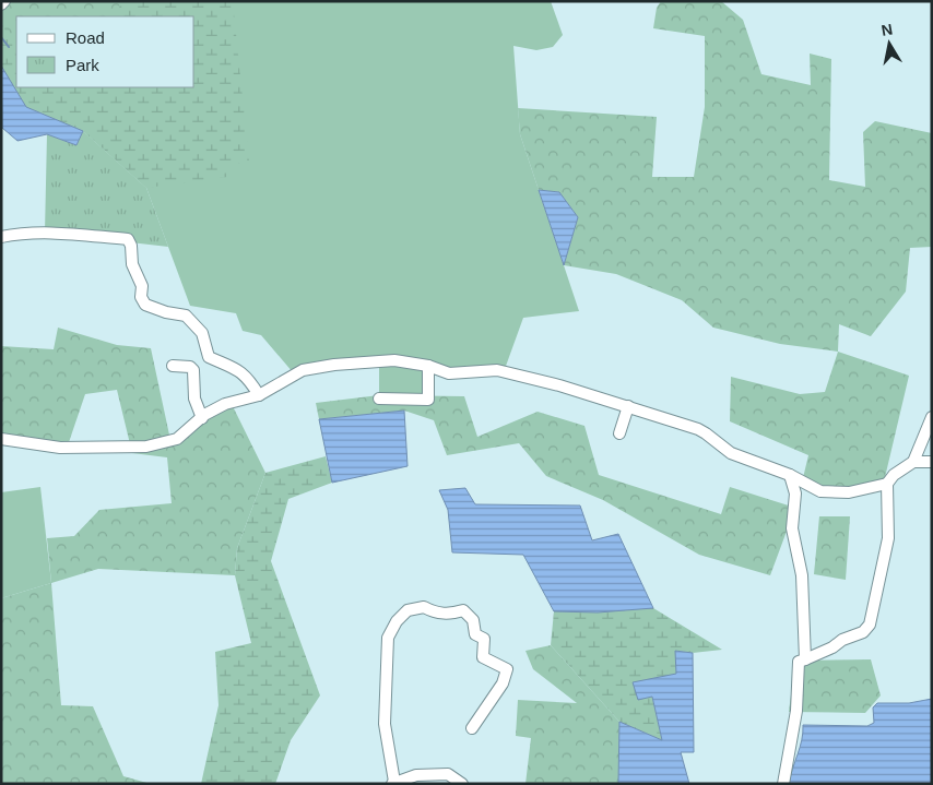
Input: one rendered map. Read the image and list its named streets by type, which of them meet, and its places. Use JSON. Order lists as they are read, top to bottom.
{
  "legend": ["Road", "Park"],
  "north": "top"
}
